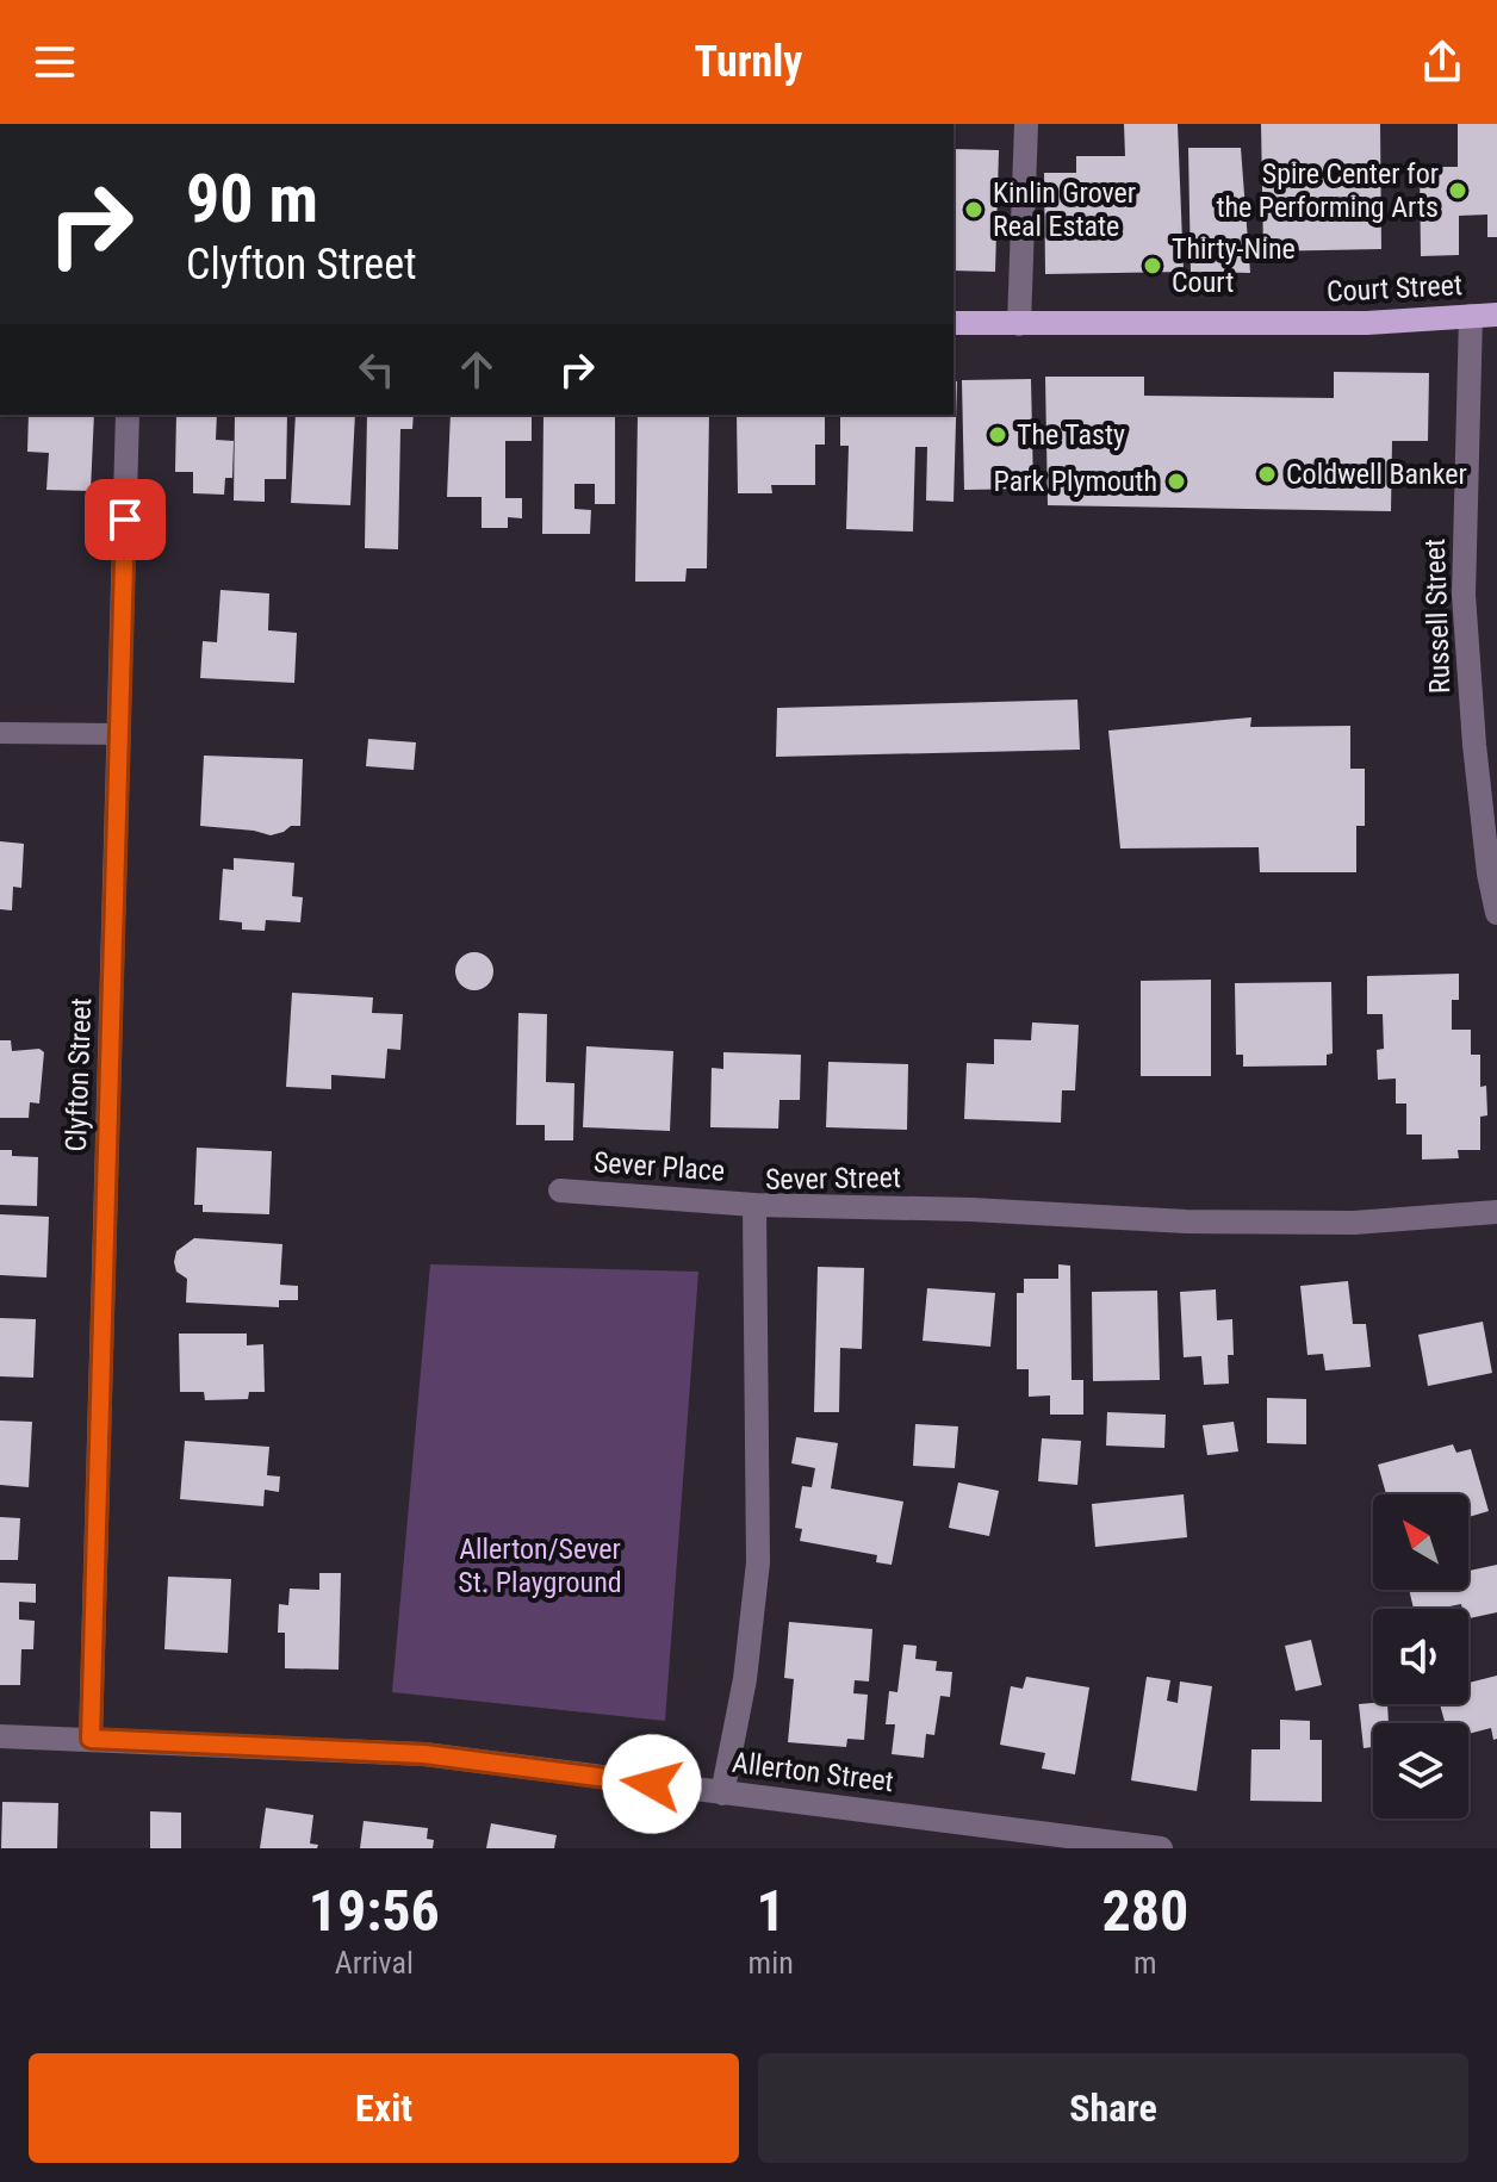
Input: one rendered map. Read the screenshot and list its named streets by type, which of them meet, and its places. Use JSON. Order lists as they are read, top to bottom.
{
  "streets": {
    "main road": ["Court Street"],
    "street": [
      "Russell Street",
      "Clyfton Street",
      "Sever Place",
      "Sever Street",
      "Allerton Street"
    ]
  },
  "crossings": [
    ["Court Street", "Russell Street"],
    ["Clyfton Street", "Allerton Street"],
    ["Sever Place", "Sever Street"],
    ["Sever Street", "Allerton Street"]
  ],
  "parks": ["Allerton/Sever St. Playground"],
  "places": [
    "Spire Center for the Performing Arts",
    "Kinlin Grover Real Estate",
    "Thirty-Nine Court",
    "The Tasty",
    "Coldwell Banker",
    "Park Plymouth"
  ],
  "north": "top left",
  "page": {
    "header": "Turnly",
    "turn": ["90 m", "Clyfton Street"],
    "eta": [
      "19:56",
      "Arrival",
      "1",
      "min",
      "280",
      "m"
    ],
    "buttons": ["Exit", "Share"]
  }
}
